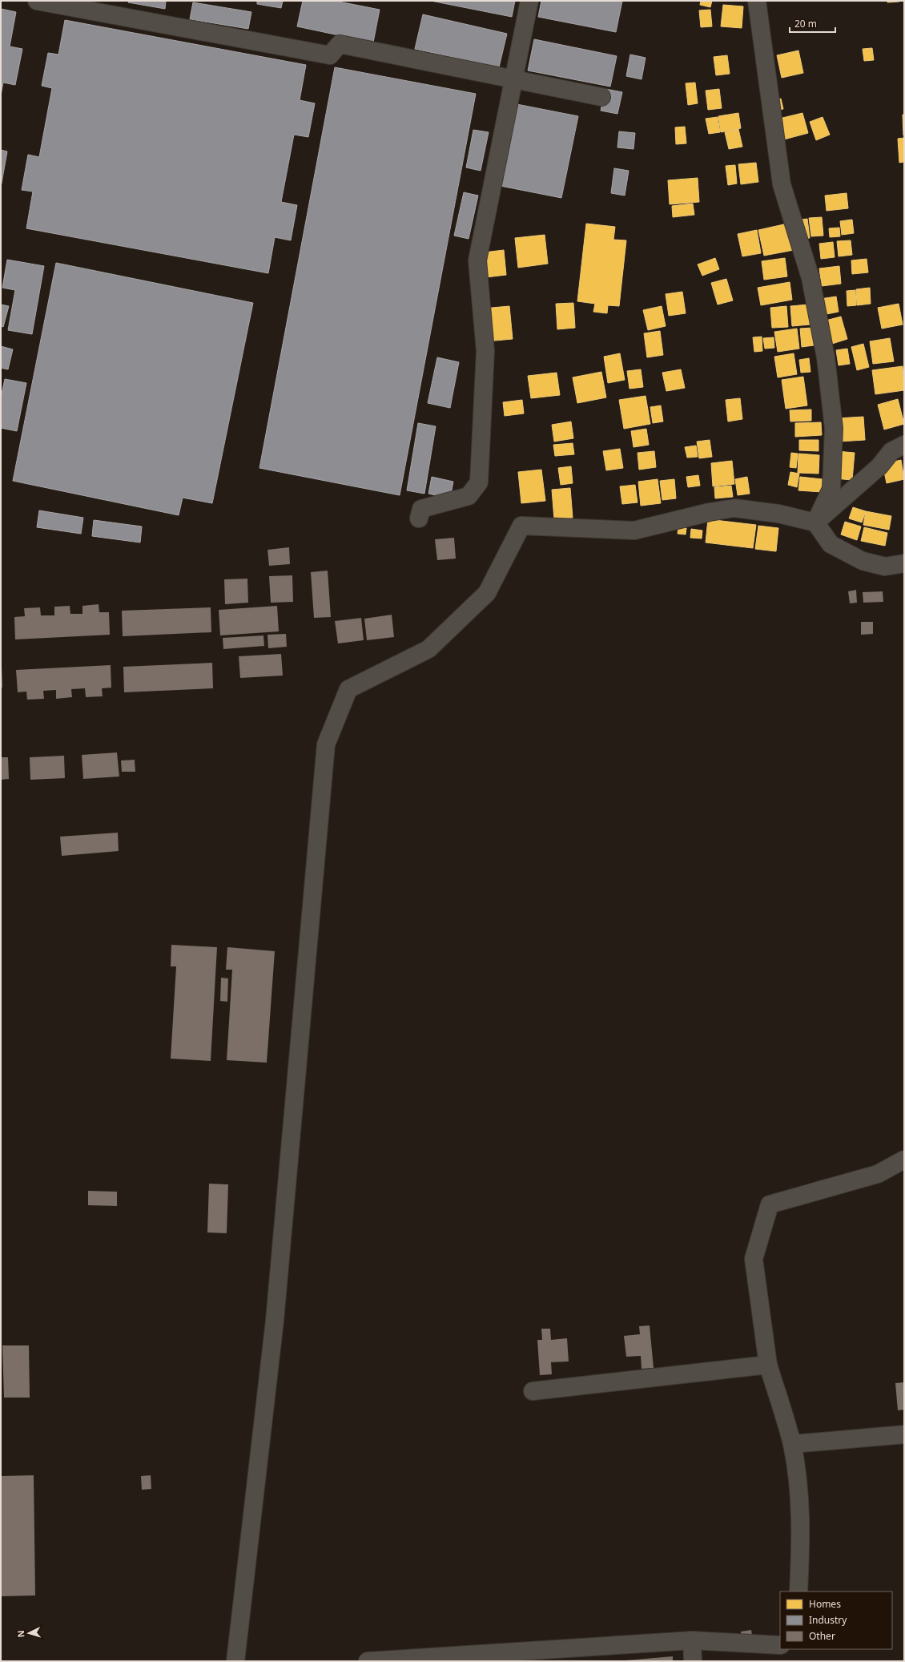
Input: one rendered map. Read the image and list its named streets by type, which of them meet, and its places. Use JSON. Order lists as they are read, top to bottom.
{
  "legend": ["Homes", "Industry", "Other"],
  "scale_bar": "20 m",
  "north": "left"
}
